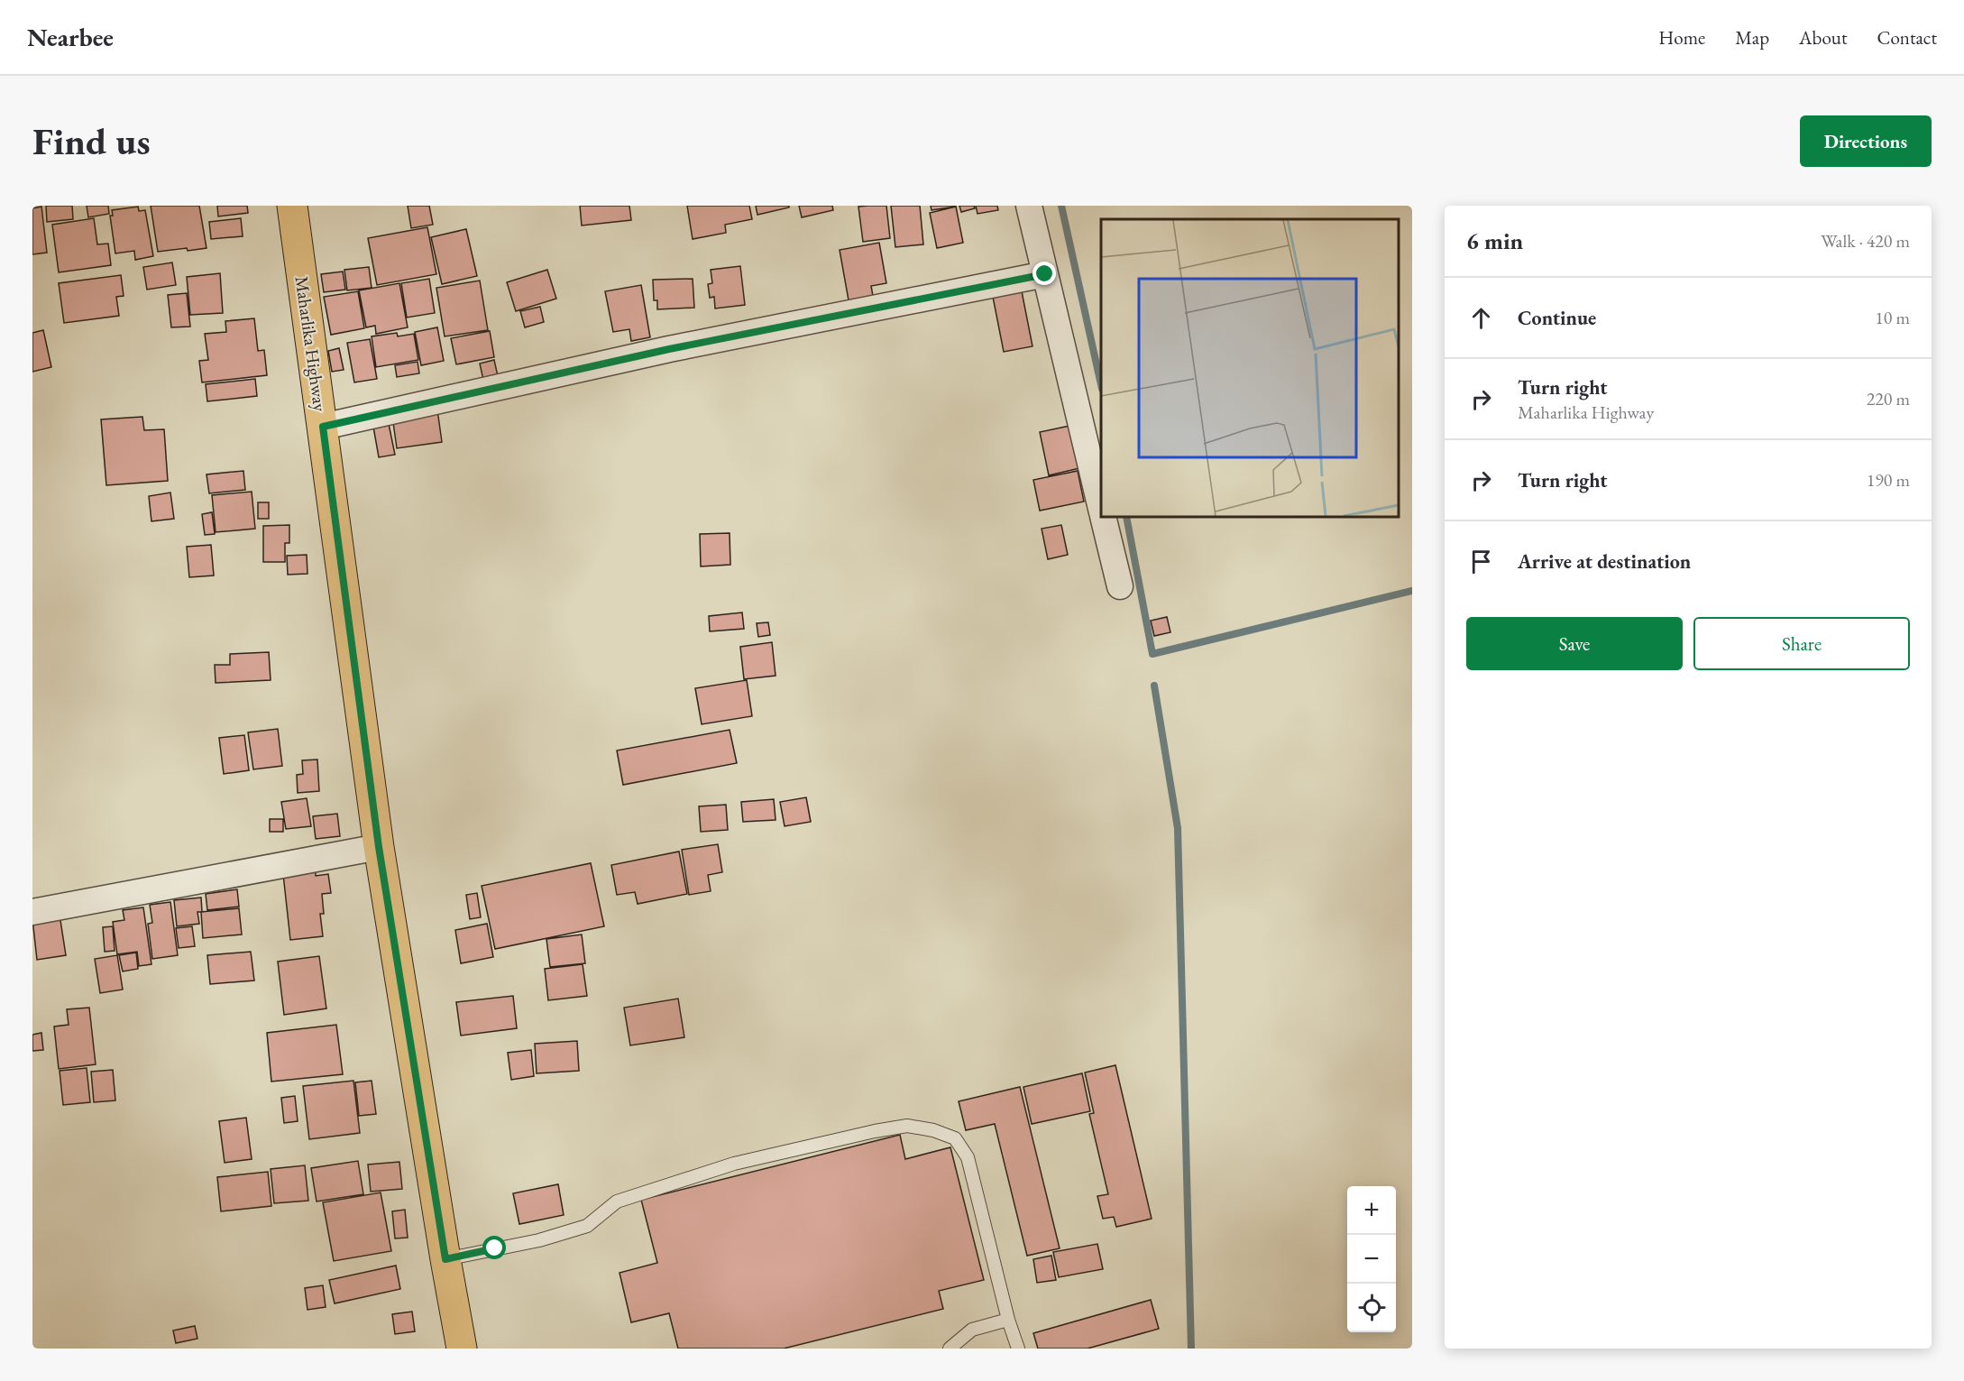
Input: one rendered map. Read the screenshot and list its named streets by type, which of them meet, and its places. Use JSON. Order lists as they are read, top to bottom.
{
  "streets": {
    "main road": ["Maharlika Highway"]
  },
  "page": {
    "header": "Nearbee",
    "nav": [
      "Home",
      "Map",
      "About",
      "Contact"
    ],
    "buttons": [
      "Directions",
      ["Save", "Share"]
    ],
    "title": "Find us",
    "heading": ["6 min", "Walk · 420 m"],
    "list": [
      ["Continue", "10 m"],
      ["Turn right", "Maharlika Highway", "220 m"],
      ["Turn right", "190 m"],
      "Arrive at destination"
    ],
    "map_buttons": ["+", "−"]
  }
}
